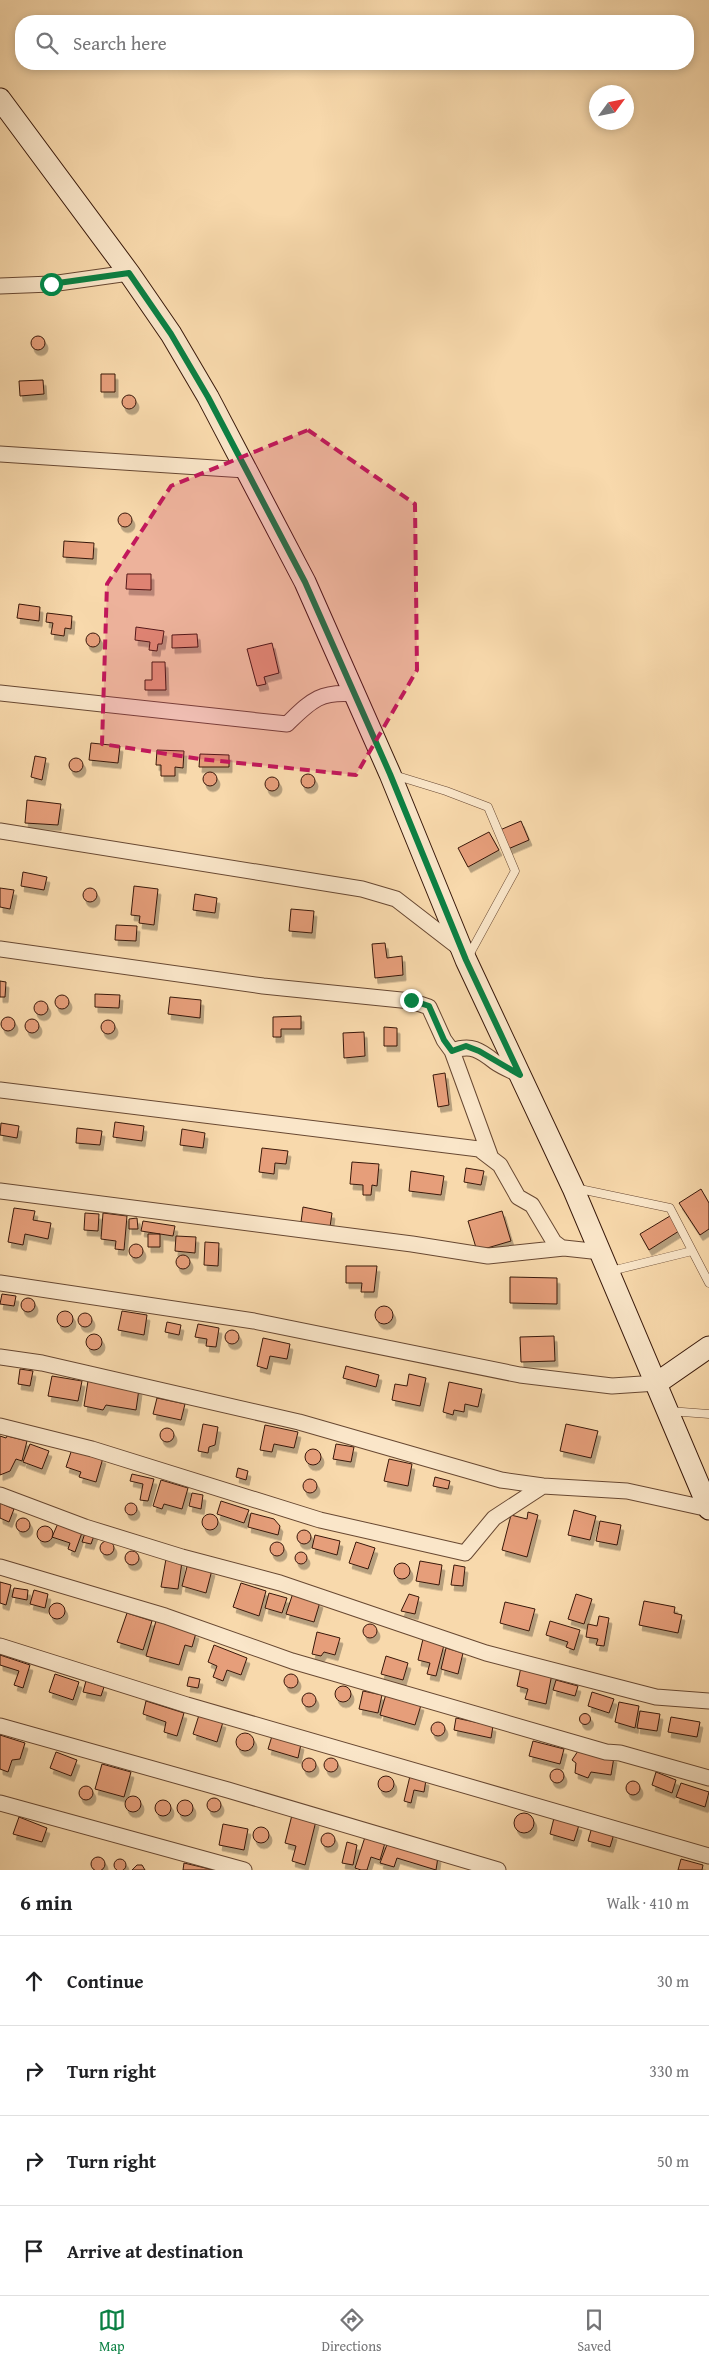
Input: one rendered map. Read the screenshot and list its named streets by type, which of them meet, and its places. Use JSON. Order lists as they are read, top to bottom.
{
  "north": "top right",
  "page": {
    "search": "Search here",
    "heading": ["6 min", "Walk · 410 m"],
    "list": [
      ["Continue", "30 m"],
      ["Turn right", "330 m"],
      ["Turn right", "50 m"],
      "Arrive at destination"
    ],
    "nav": ["Map", "Directions", "Saved"]
  }
}
